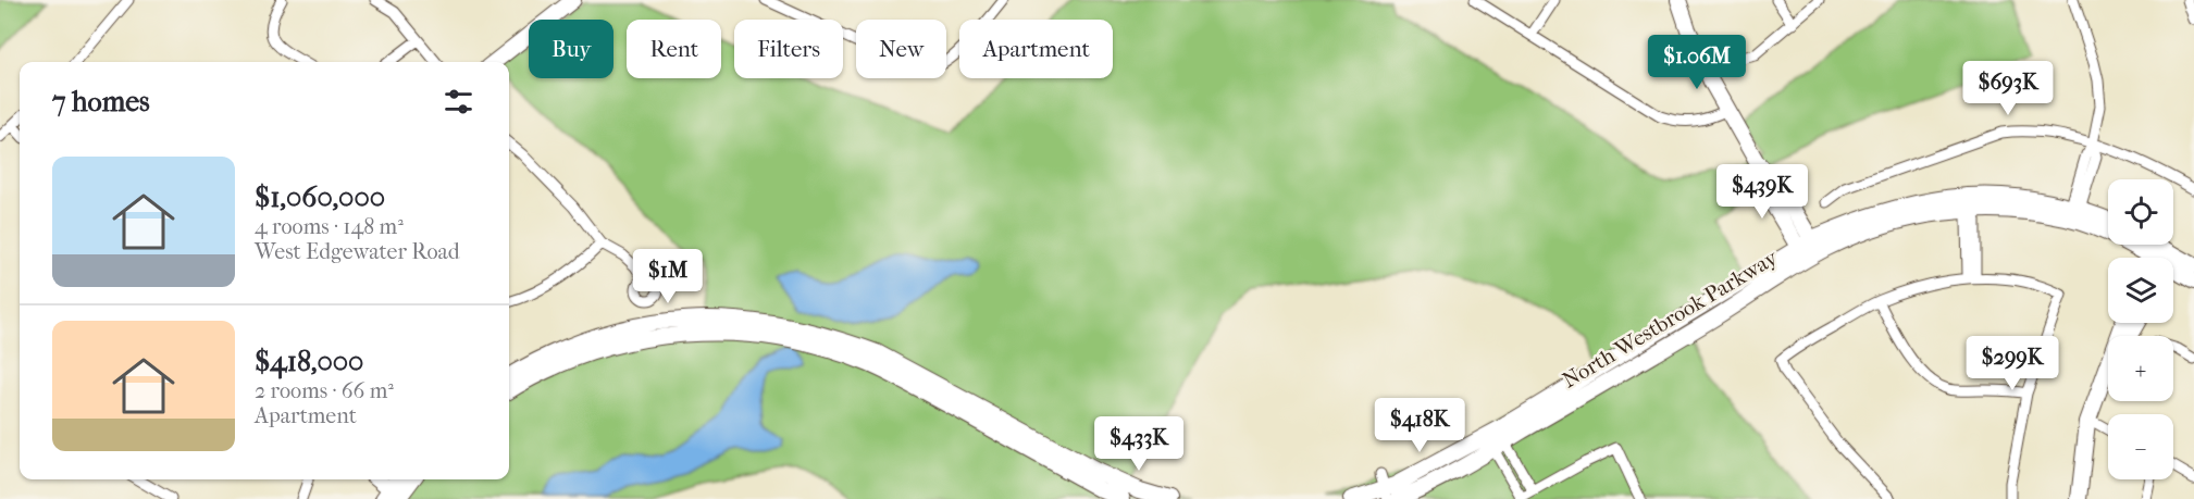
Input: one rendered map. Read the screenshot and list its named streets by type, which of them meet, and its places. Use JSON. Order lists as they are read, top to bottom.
{
  "streets": {
    "street": ["North Westbrook Parkway"]
  },
  "page": {
    "chip": [
      "Buy",
      "Rent",
      "Filters",
      "New",
      "Apartment"
    ],
    "price": [
      "$1.06M",
      "$693K",
      "$439K",
      "$1M",
      "$299K",
      "$418K",
      "$433K"
    ],
    "heading": "7 homes",
    "list": [
      {
        "name": "$1,060,000",
        "note": "4 rooms · 148 m² · West Edgewater Road"
      },
      {
        "name": "$418,000",
        "note": "2 rooms · 66 m² · Apartment"
      }
    ],
    "map_buttons": ["+", "−"]
  }
}
